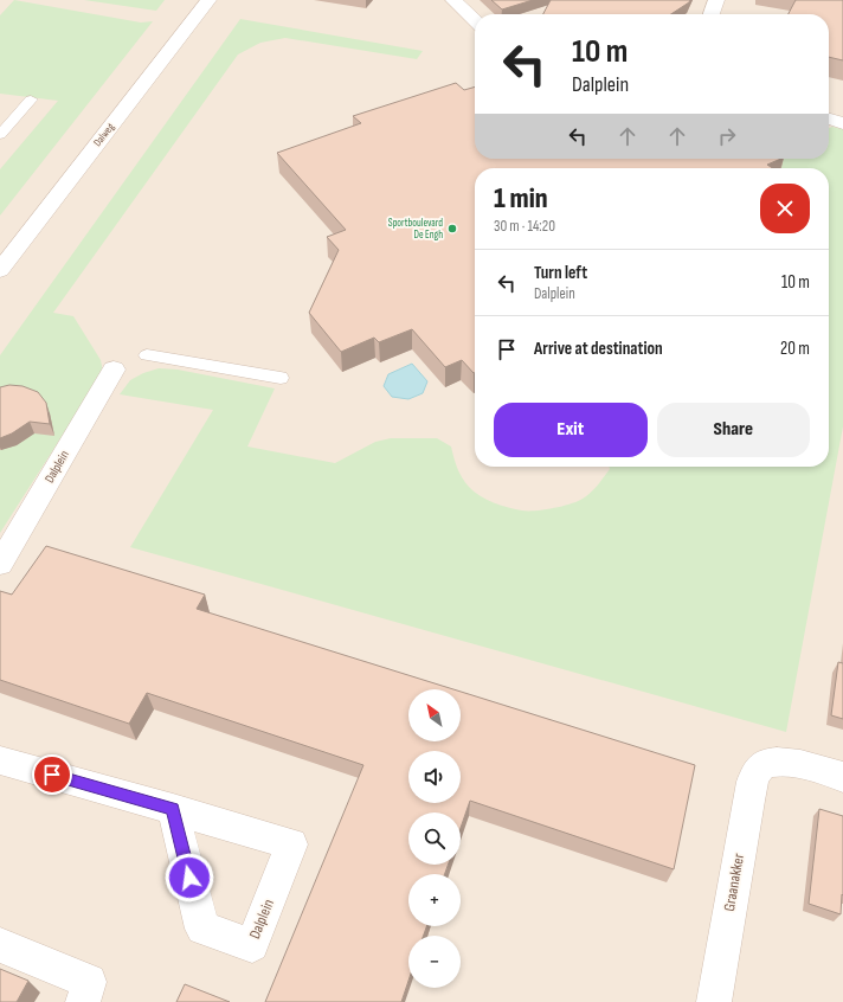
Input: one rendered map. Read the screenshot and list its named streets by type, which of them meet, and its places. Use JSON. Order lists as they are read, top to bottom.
{
  "streets": {
    "street": ["Dalweg", "Dalplein", "Graanakker"]
  },
  "places": ["Sportboulevard De Engh"],
  "north": "top left",
  "page": {
    "turn": ["10 m", "Dalplein"],
    "heading": ["1 min", "30 m · 14:20"],
    "list": [
      {
        "name": "Turn left",
        "note": "Dalplein",
        "value": "10 m"
      },
      {
        "name": "Arrive at destination",
        "value": "20 m"
      }
    ],
    "buttons": ["Exit", "Share"],
    "map_buttons": ["+", "−"]
  }
}
